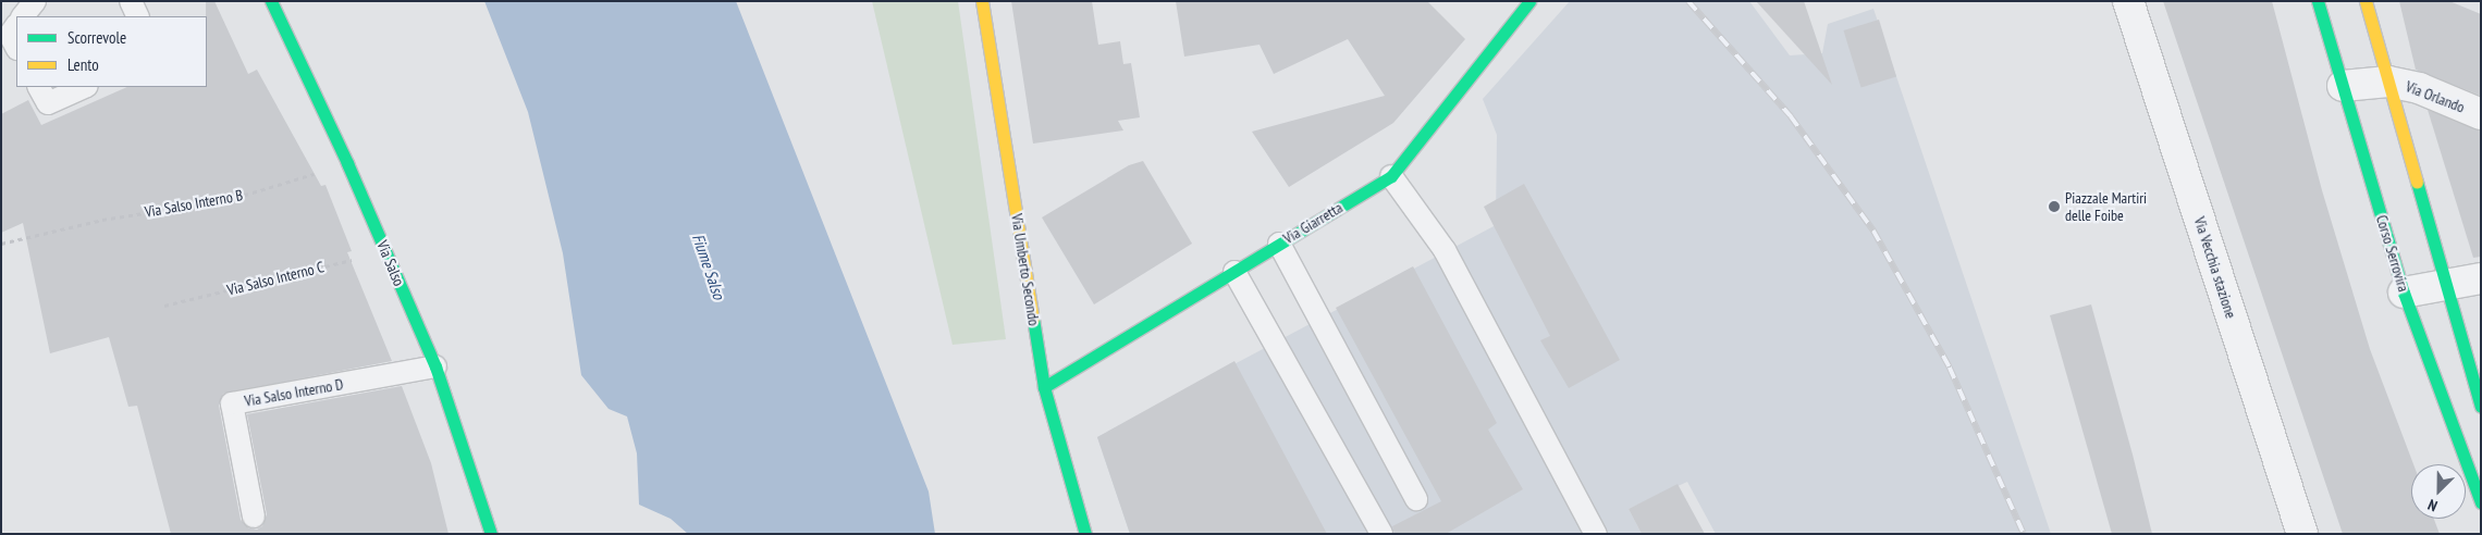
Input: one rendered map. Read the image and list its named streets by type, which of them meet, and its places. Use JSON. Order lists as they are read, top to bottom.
{
  "streets": {
    "main road": [
      "Via Giarretta",
      "Corso Serrovira",
      "Via Salso",
      "Via Umberto Secondo"
    ],
    "street": ["Via Orlando", "Via Vecchia stazione"],
    "lane": ["Via Salso Interno D"],
    "path": ["Via Salso Interno B", "Via Salso Interno C"]
  },
  "crossings": [
    ["Via Orlando", "Corso Serrovira"],
    ["Via Salso Interno B", "Via Salso"],
    ["Via Giarretta", "Via Umberto Secondo"],
    ["Via Salso", "Via Salso Interno C"],
    ["Via Salso", "Via Salso Interno D"]
  ],
  "water": ["Fiume Salso"],
  "places": ["Piazzale Martiri delle Foibe"],
  "legend": ["Scorrevole", "Lento"],
  "north": "bottom left"
}
